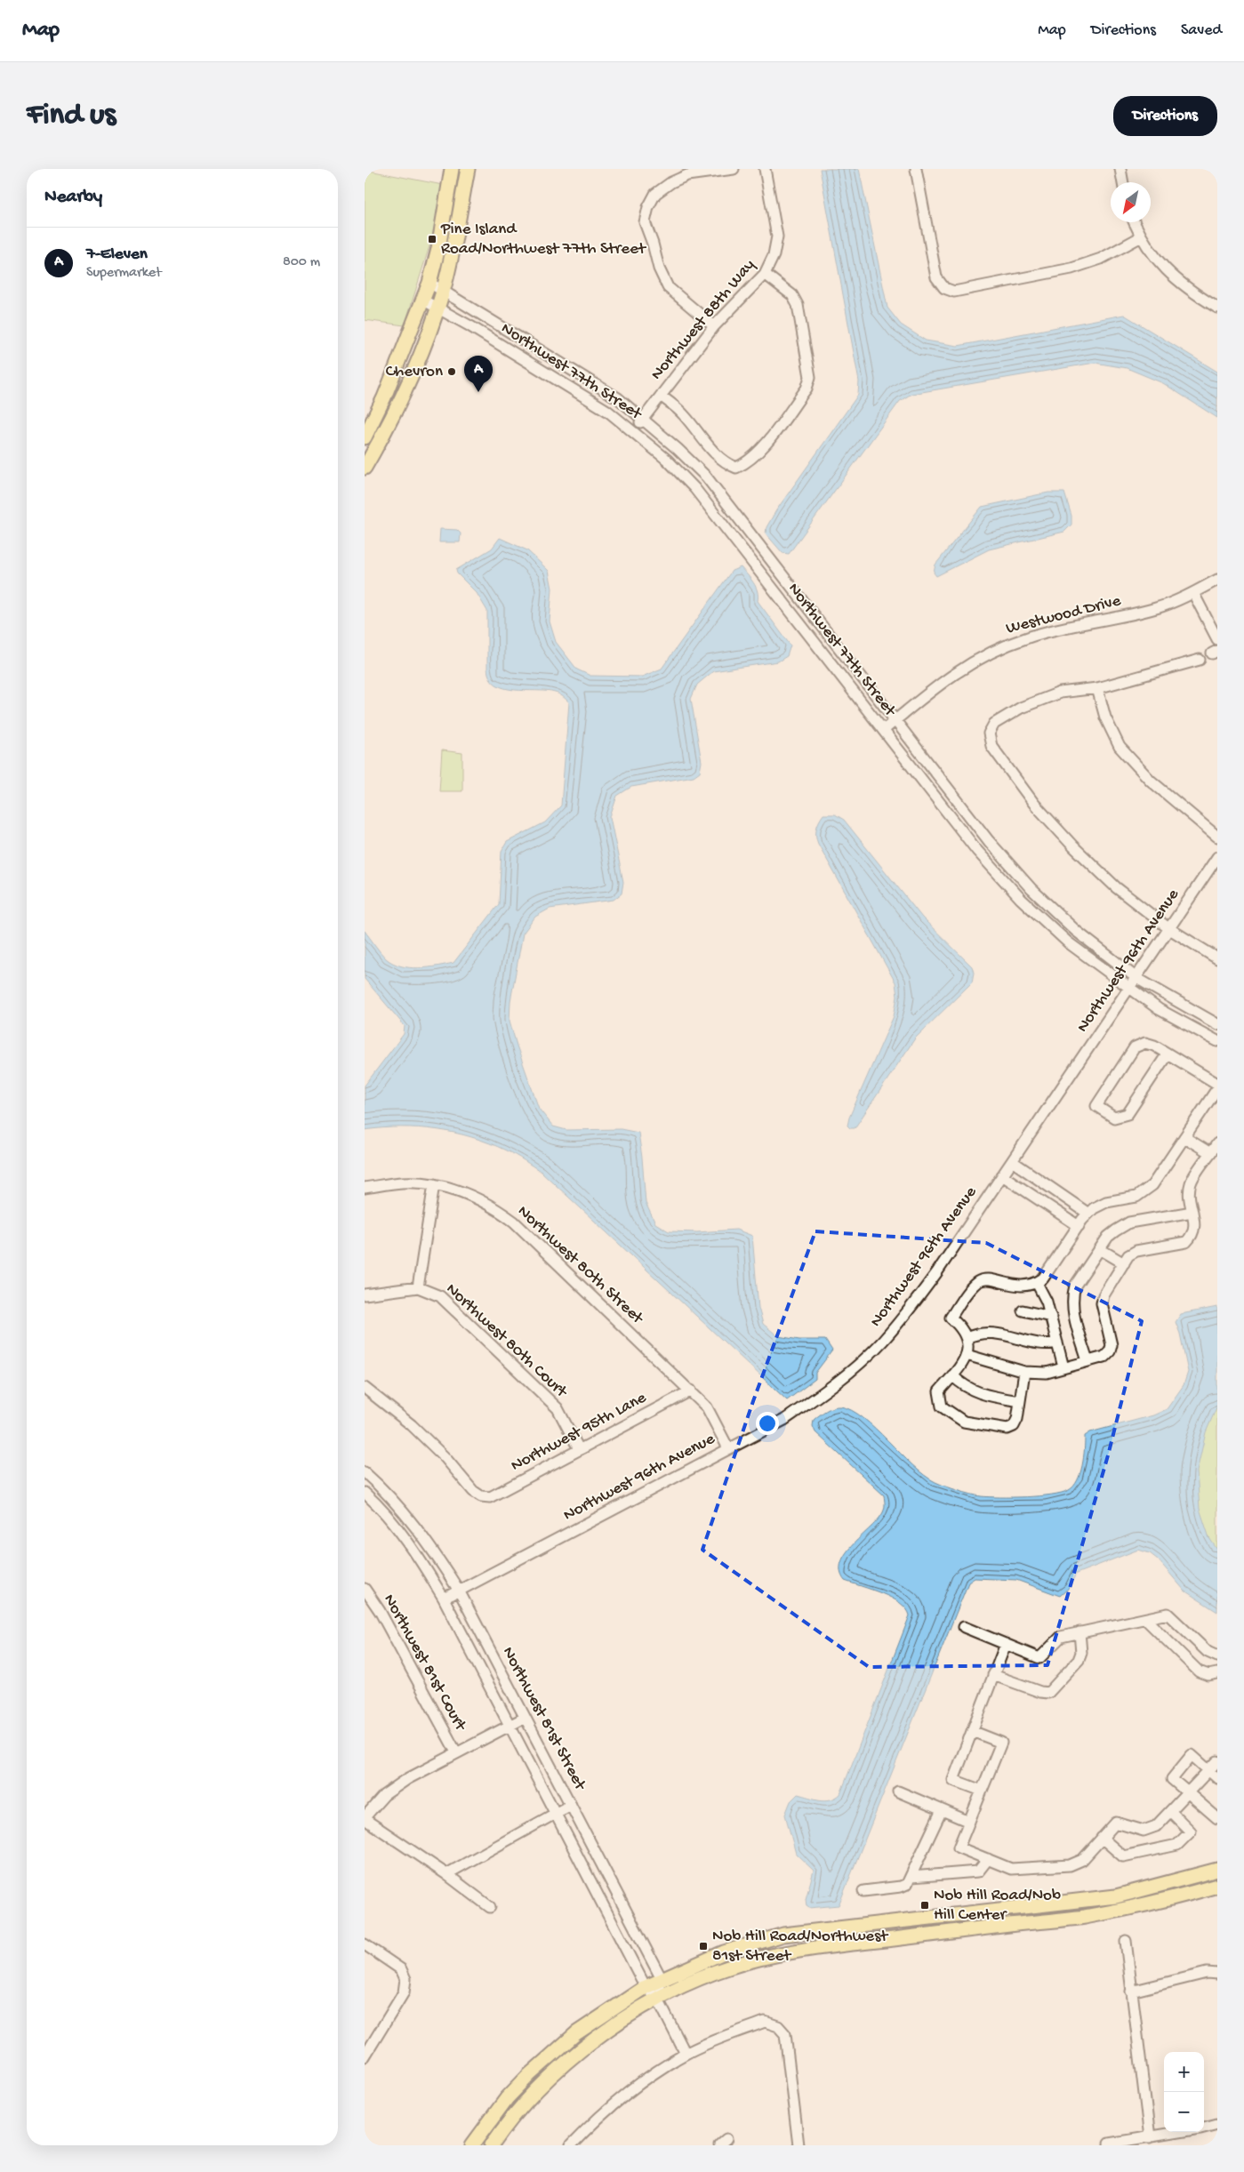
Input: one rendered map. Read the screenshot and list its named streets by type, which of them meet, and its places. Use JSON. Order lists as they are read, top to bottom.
{
  "streets": {
    "street": [
      "Northwest 88th Way",
      "Northwest 77th Street",
      "Westwood Drive",
      "Northwest 96th Avenue",
      "Northwest 80th Street",
      "Northwest 80th Court",
      "Northwest 95th Lane",
      "Northwest 81st Court",
      "Northwest 81st Street"
    ]
  },
  "crossings": [
    ["Northwest 88th Way", "Northwest 77th Street"],
    ["Northwest 77th Street", "Westwood Drive"],
    ["Northwest 77th Street", "Northwest 96th Avenue"],
    ["Northwest 96th Avenue", "Northwest 80th Street"],
    ["Northwest 96th Avenue", "Northwest 81st Street"],
    ["Northwest 80th Street", "Northwest 95th Lane"],
    ["Northwest 80th Court", "Northwest 95th Lane"]
  ],
  "places": {
    "transit": ["Pine Island Road/Northwest 77th Street", "Nob Hill Road/Nob Hill Center", "Nob Hill Road/Northwest 81st Street"],
    "other": ["Chevron"]
  },
  "north": "bottom left",
  "page": {
    "header": "Map",
    "nav": ["Map", "Directions", "Saved"],
    "buttons": "Directions",
    "title": "Find us",
    "heading": "Nearby",
    "list": [
      {
        "mark": "A",
        "name": "7-Eleven",
        "note": "Supermarket",
        "value": "800 m"
      }
    ],
    "pins": "A",
    "map_buttons": ["+", "−"]
  }
}
